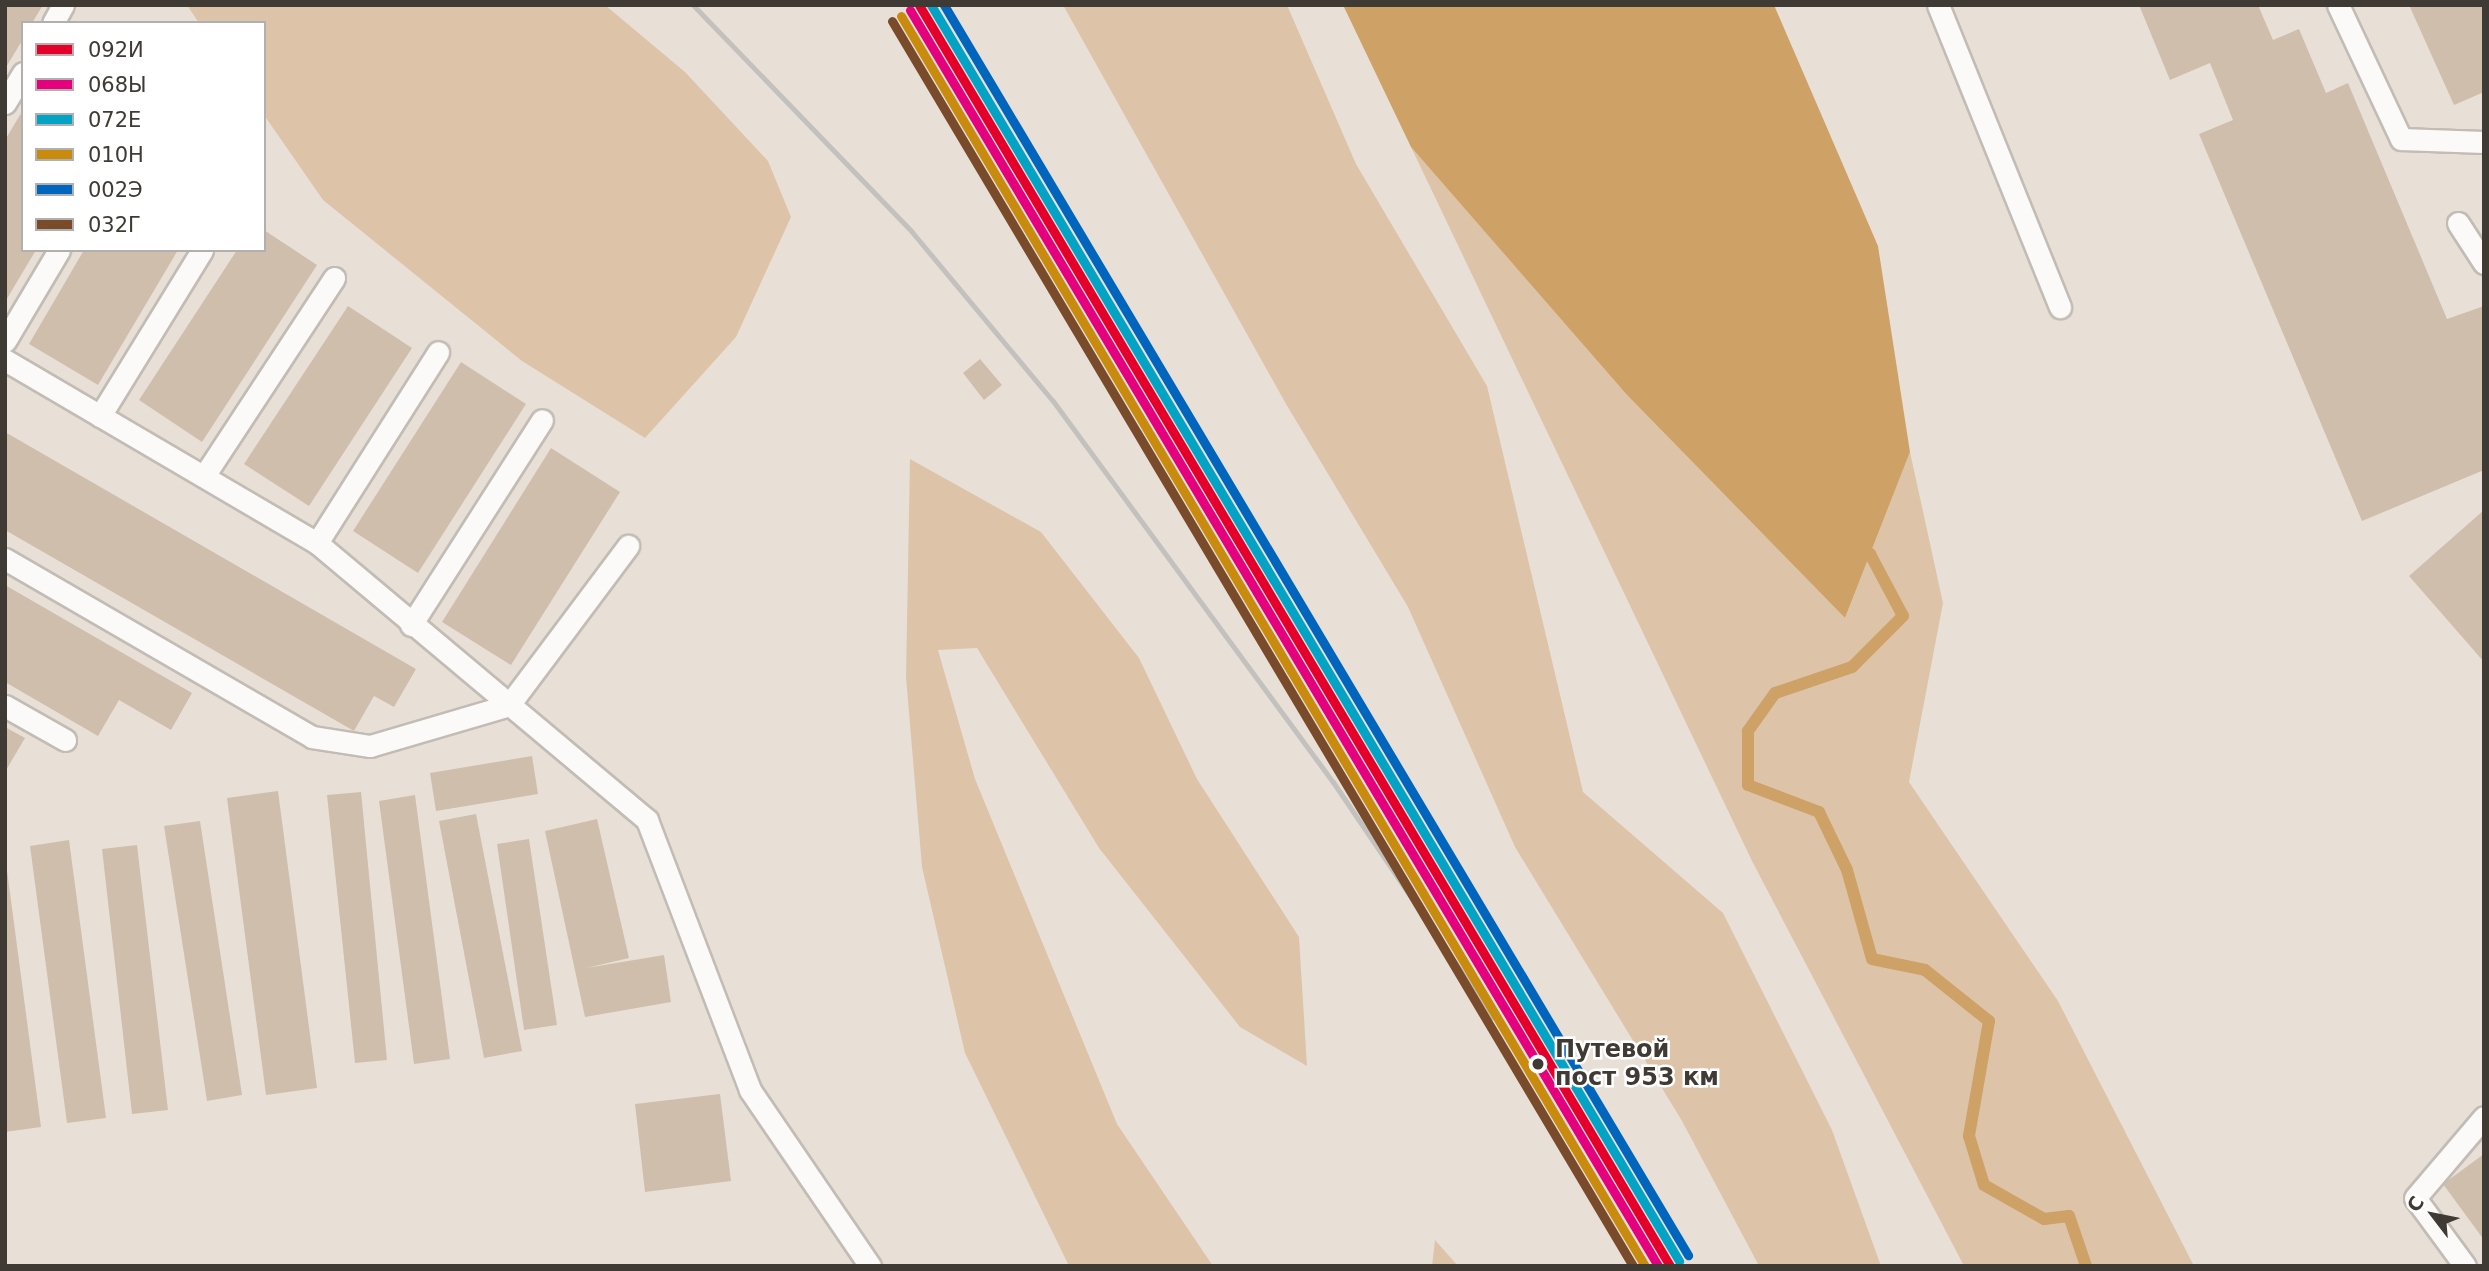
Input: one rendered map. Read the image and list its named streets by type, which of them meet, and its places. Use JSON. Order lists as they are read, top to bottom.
{
  "places": ["Путевой пост 953 км"],
  "lines": [
    "transit line 092И",
    "transit line 072Е",
    "transit line 002Э",
    "transit line 068Ы",
    "transit line 010Н",
    "transit line 032Г"
  ],
  "legend": [
    "092И",
    "068Ы",
    "072Е",
    "010Н",
    "002Э",
    "032Г"
  ],
  "north": "top left"
}
